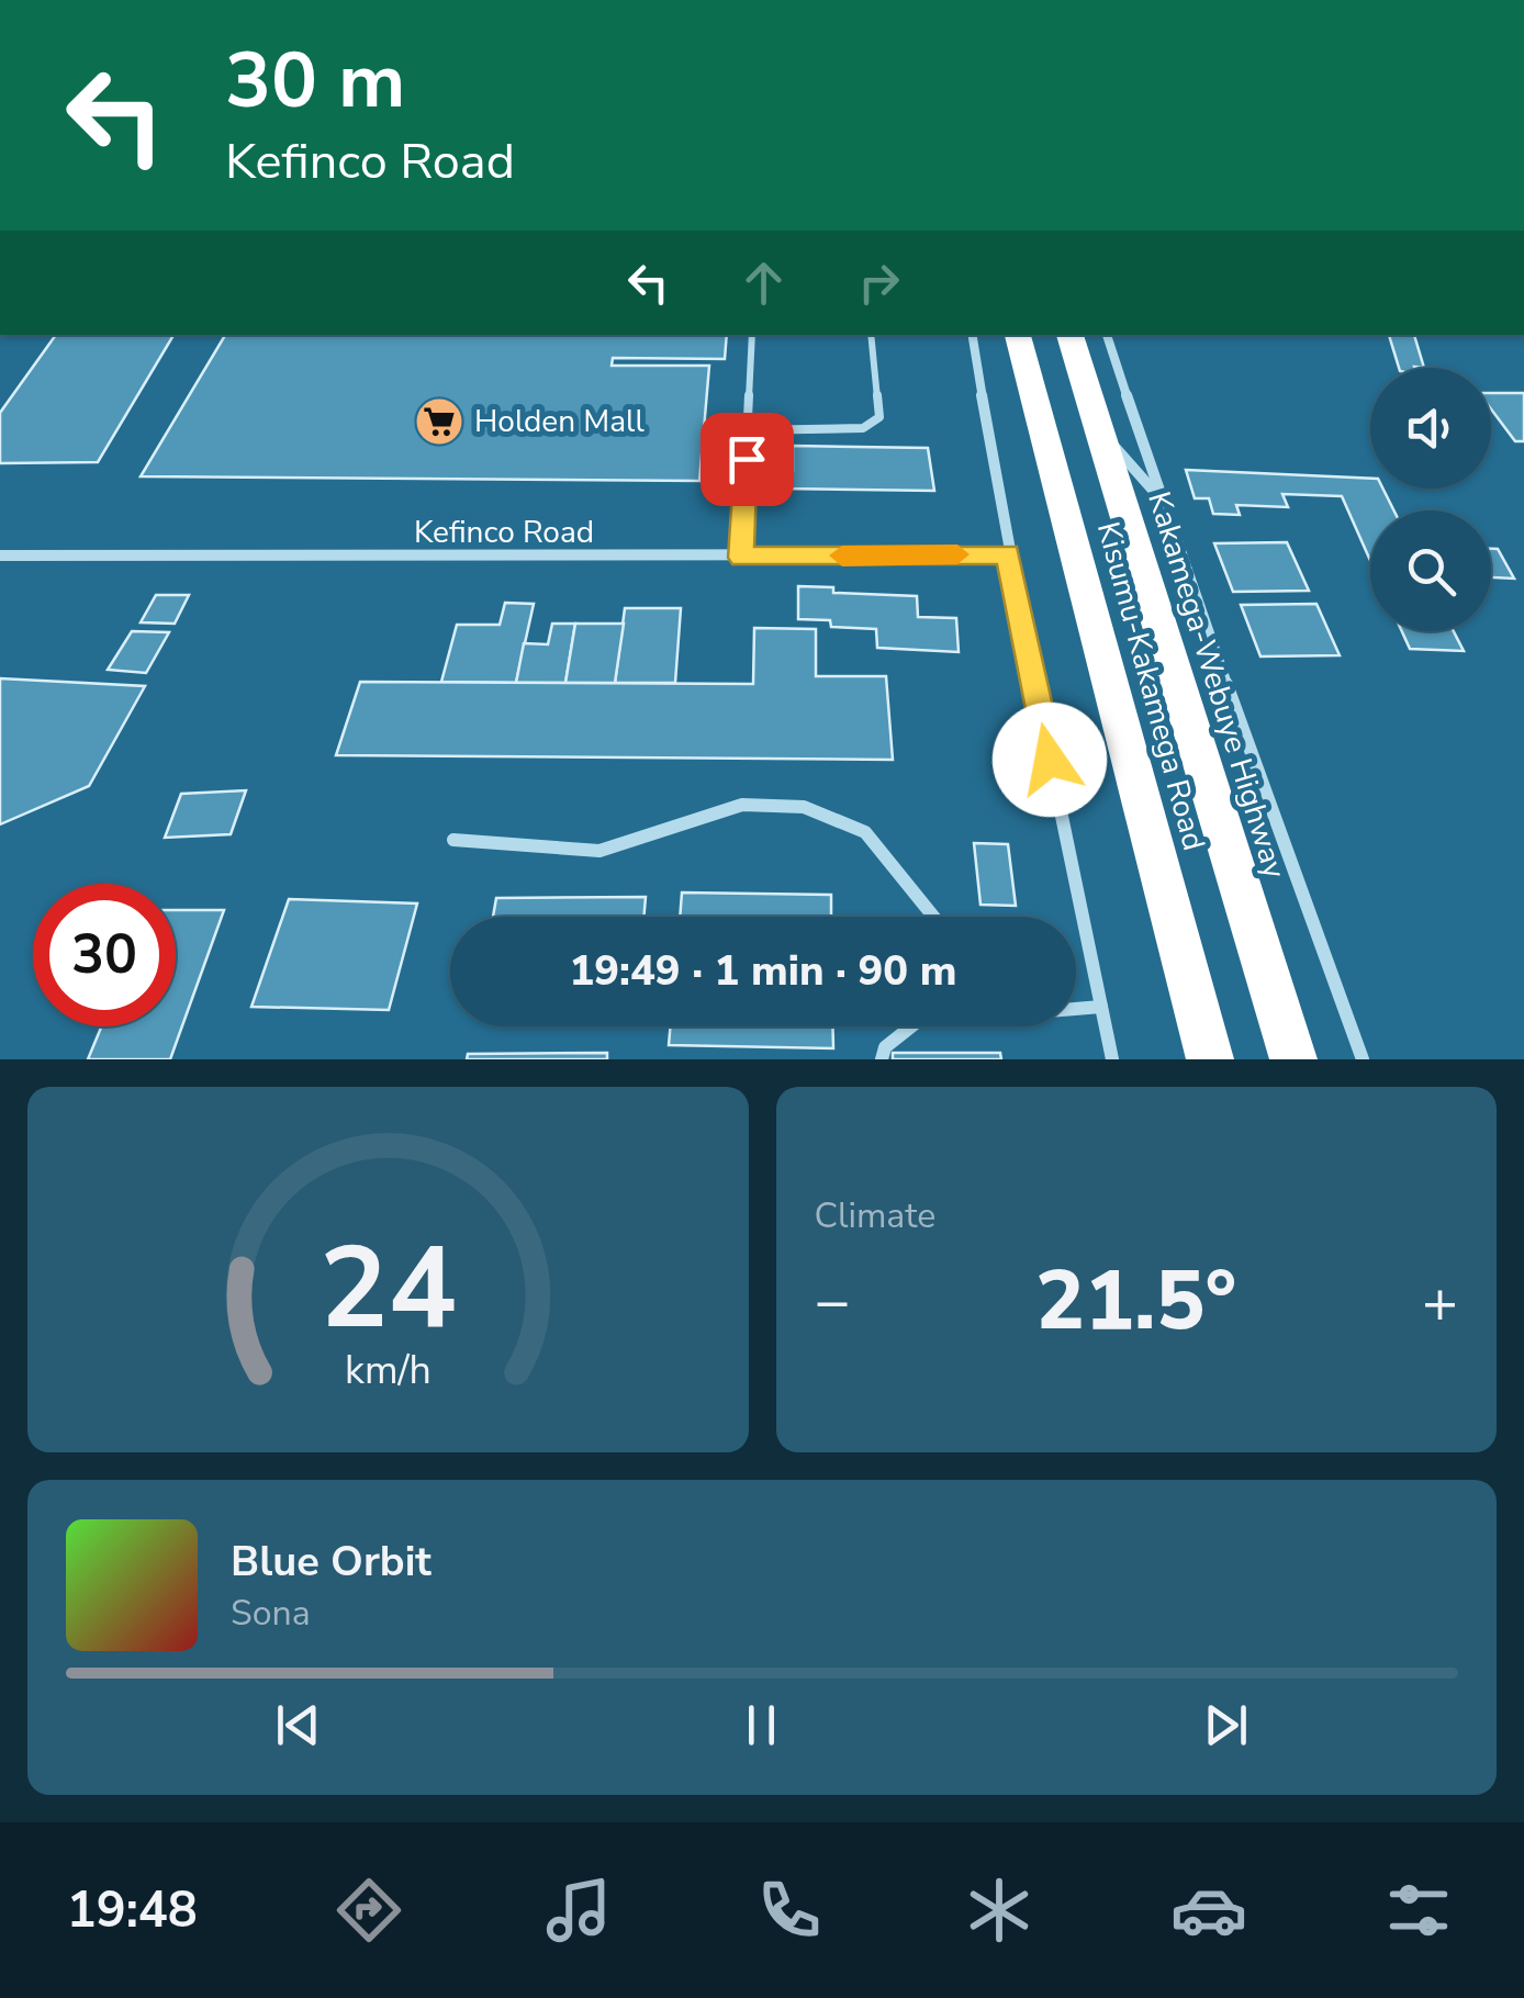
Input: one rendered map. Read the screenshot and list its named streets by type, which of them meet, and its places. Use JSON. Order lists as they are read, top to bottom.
{
  "streets": {
    "highway": ["Kakamega-Webuye Highway", "Kisumu-Kakamega Road"],
    "street": ["Kefinco Road"]
  },
  "places": {
    "supermarket": ["Holden Mall"]
  },
  "page": {
    "turn": ["30 m", "Kefinco Road"],
    "limit": "30",
    "trip": "19:49 · 1 min · 90 m",
    "tile": "Climate",
    "heat": ["−", "21.5°", "+"],
    "song": ["Blue Orbit", "Sona"],
    "tabs": "19:48",
    "gauge": ["24", "km/h"]
  }
}
